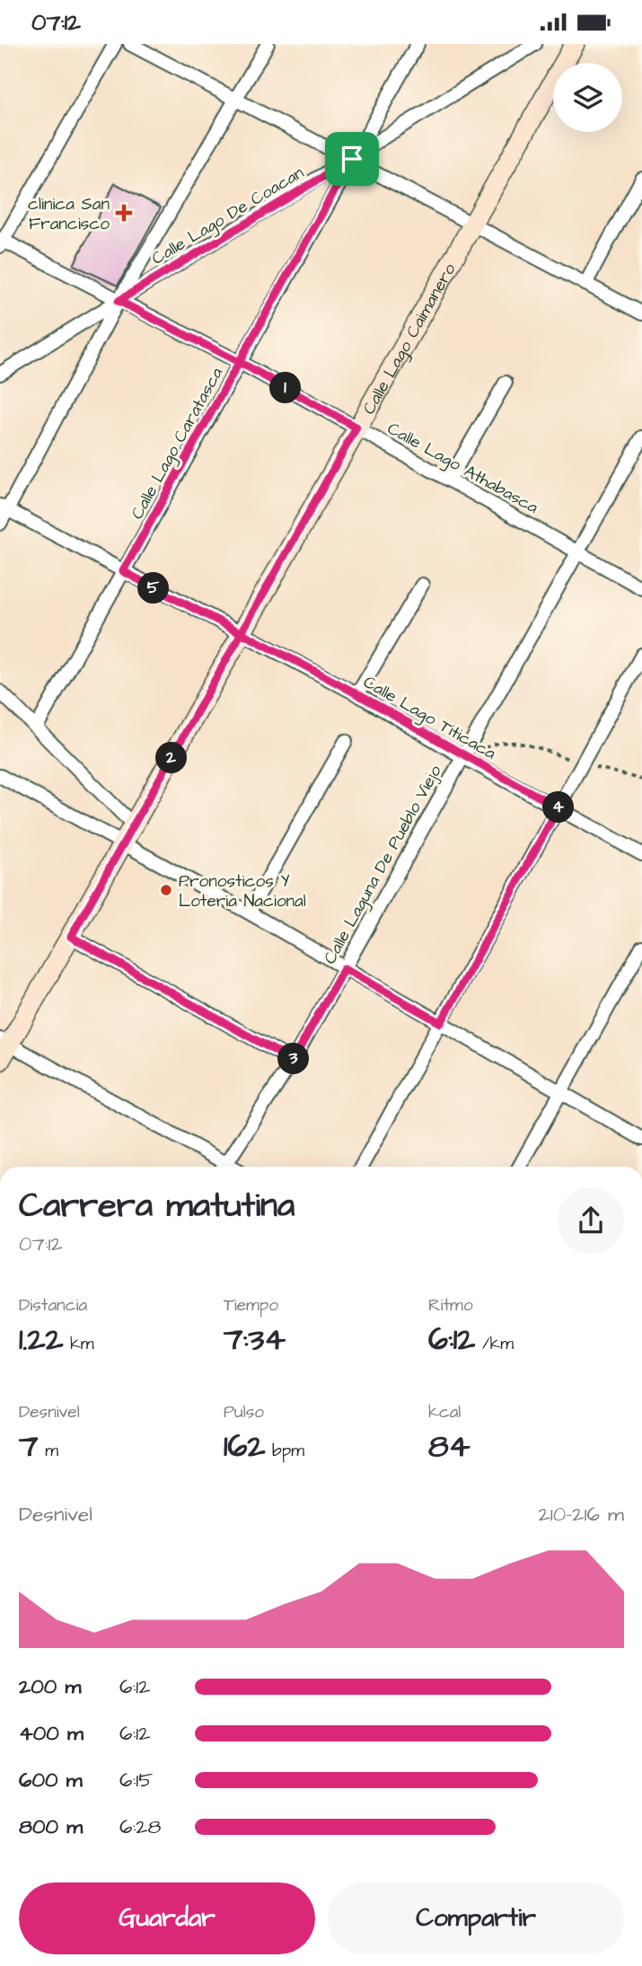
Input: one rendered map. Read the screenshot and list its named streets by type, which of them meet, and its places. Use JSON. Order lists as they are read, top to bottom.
{
  "streets": {
    "street": [
      "Calle Lago De Coacan",
      "Calle Lago Caimanero",
      "Calle Lago Caratasca",
      "Calle Lago Athabasca",
      "Calle Lago Titicaca",
      "Calle Laguna De Pueblo Viejo"
    ]
  },
  "crossings": [
    ["Calle Lago De Coacan", "Calle Lago Caratasca"],
    ["Calle Lago De Coacan", "Calle Lago Athabasca"],
    ["Calle Lago Caimanero", "Calle Lago Athabasca"],
    ["Calle Lago Caimanero", "Calle Lago Titicaca"],
    ["Calle Lago Caratasca", "Calle Lago Athabasca"],
    ["Calle Lago Caratasca", "Calle Lago Titicaca"],
    ["Calle Lago Athabasca", "Calle Laguna De Pueblo Viejo"],
    ["Calle Lago Titicaca", "Calle Laguna De Pueblo Viejo"]
  ],
  "places": {
    "health": ["clinica San Francisco"],
    "other": ["Pronosticos Y Loteria Nacional"]
  },
  "page": {
    "status": "07:12",
    "pins": [
      "1",
      "5",
      "2",
      "4",
      "3"
    ],
    "heading": ["Carrera matutina", "07:12"],
    "stats": [
      ["Distancia", "1.22 km"],
      ["Tiempo", "7:34"],
      ["Ritmo", "6:12 /km"],
      ["Desnivel", "7 m"],
      ["Pulso", "162 bpm"],
      ["kcal", "84"]
    ],
    "chart": ["Desnivel", "210–216 m"],
    "list": [
      {
        "name": "200 m",
        "note": "6:12"
      },
      {
        "name": "400 m",
        "note": "6:12"
      },
      {
        "name": "600 m",
        "note": "6:15"
      },
      {
        "name": "800 m",
        "note": "6:28"
      }
    ],
    "buttons": ["Guardar", "Compartir"]
  }
}
